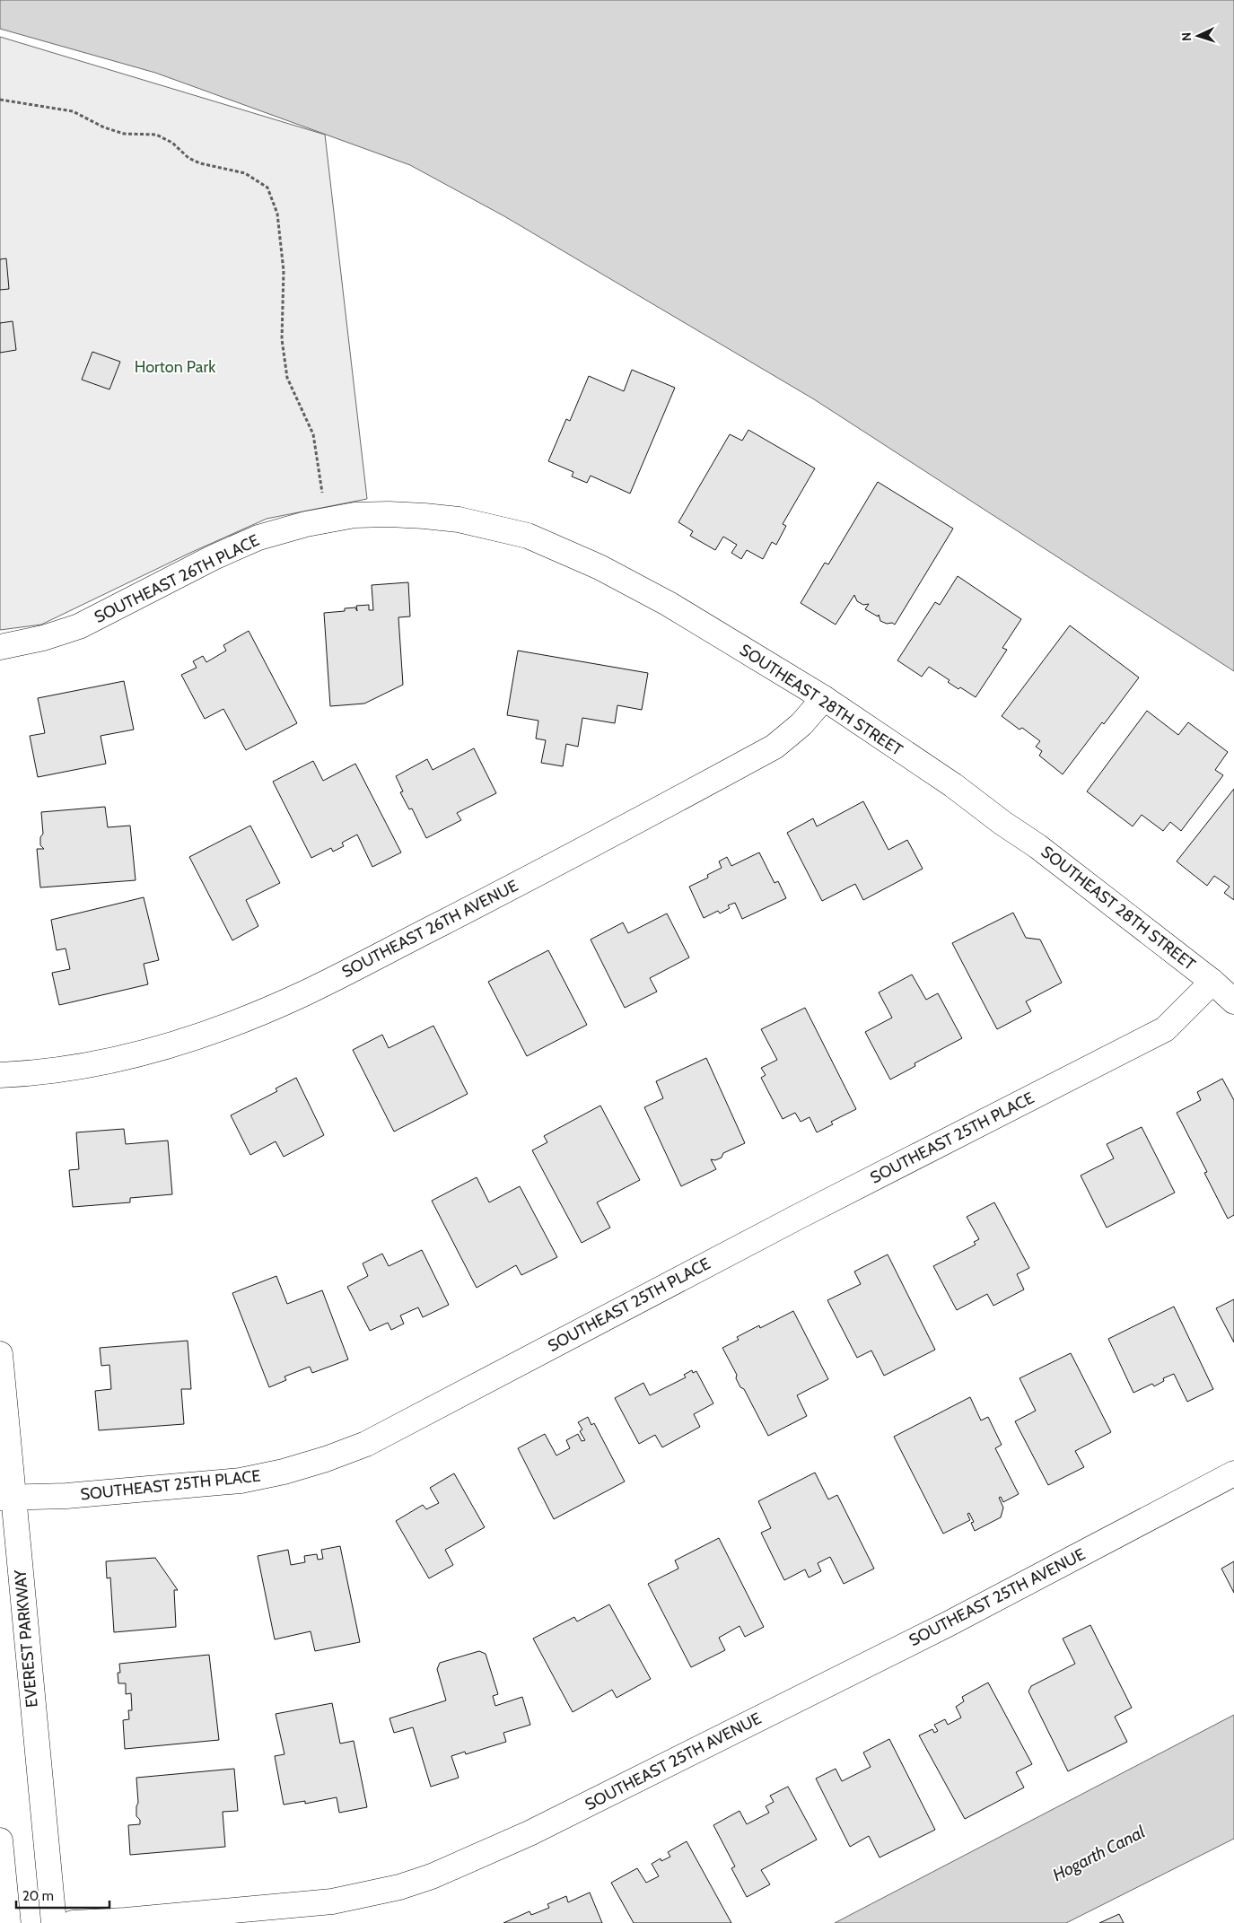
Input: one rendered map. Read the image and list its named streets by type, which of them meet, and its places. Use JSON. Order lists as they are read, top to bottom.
{
  "streets": {
    "street": [
      "SOUTHEAST 26TH PLACE",
      "SOUTHEAST 28TH STREET",
      "SOUTHEAST 26TH AVENUE",
      "SOUTHEAST 25TH PLACE",
      "SOUTHEAST 25TH AVENUE",
      "EVEREST PARKWAY"
    ]
  },
  "crossings": [
    ["SOUTHEAST 26TH PLACE", "SOUTHEAST 28TH STREET"],
    ["SOUTHEAST 28TH STREET", "SOUTHEAST 26TH AVENUE"],
    ["SOUTHEAST 28TH STREET", "SOUTHEAST 25TH PLACE"],
    ["SOUTHEAST 25TH PLACE", "EVEREST PARKWAY"]
  ],
  "water": ["Hogarth Canal"],
  "parks": ["Horton Park"],
  "scale_bar": "20 m",
  "north": "left"
}
